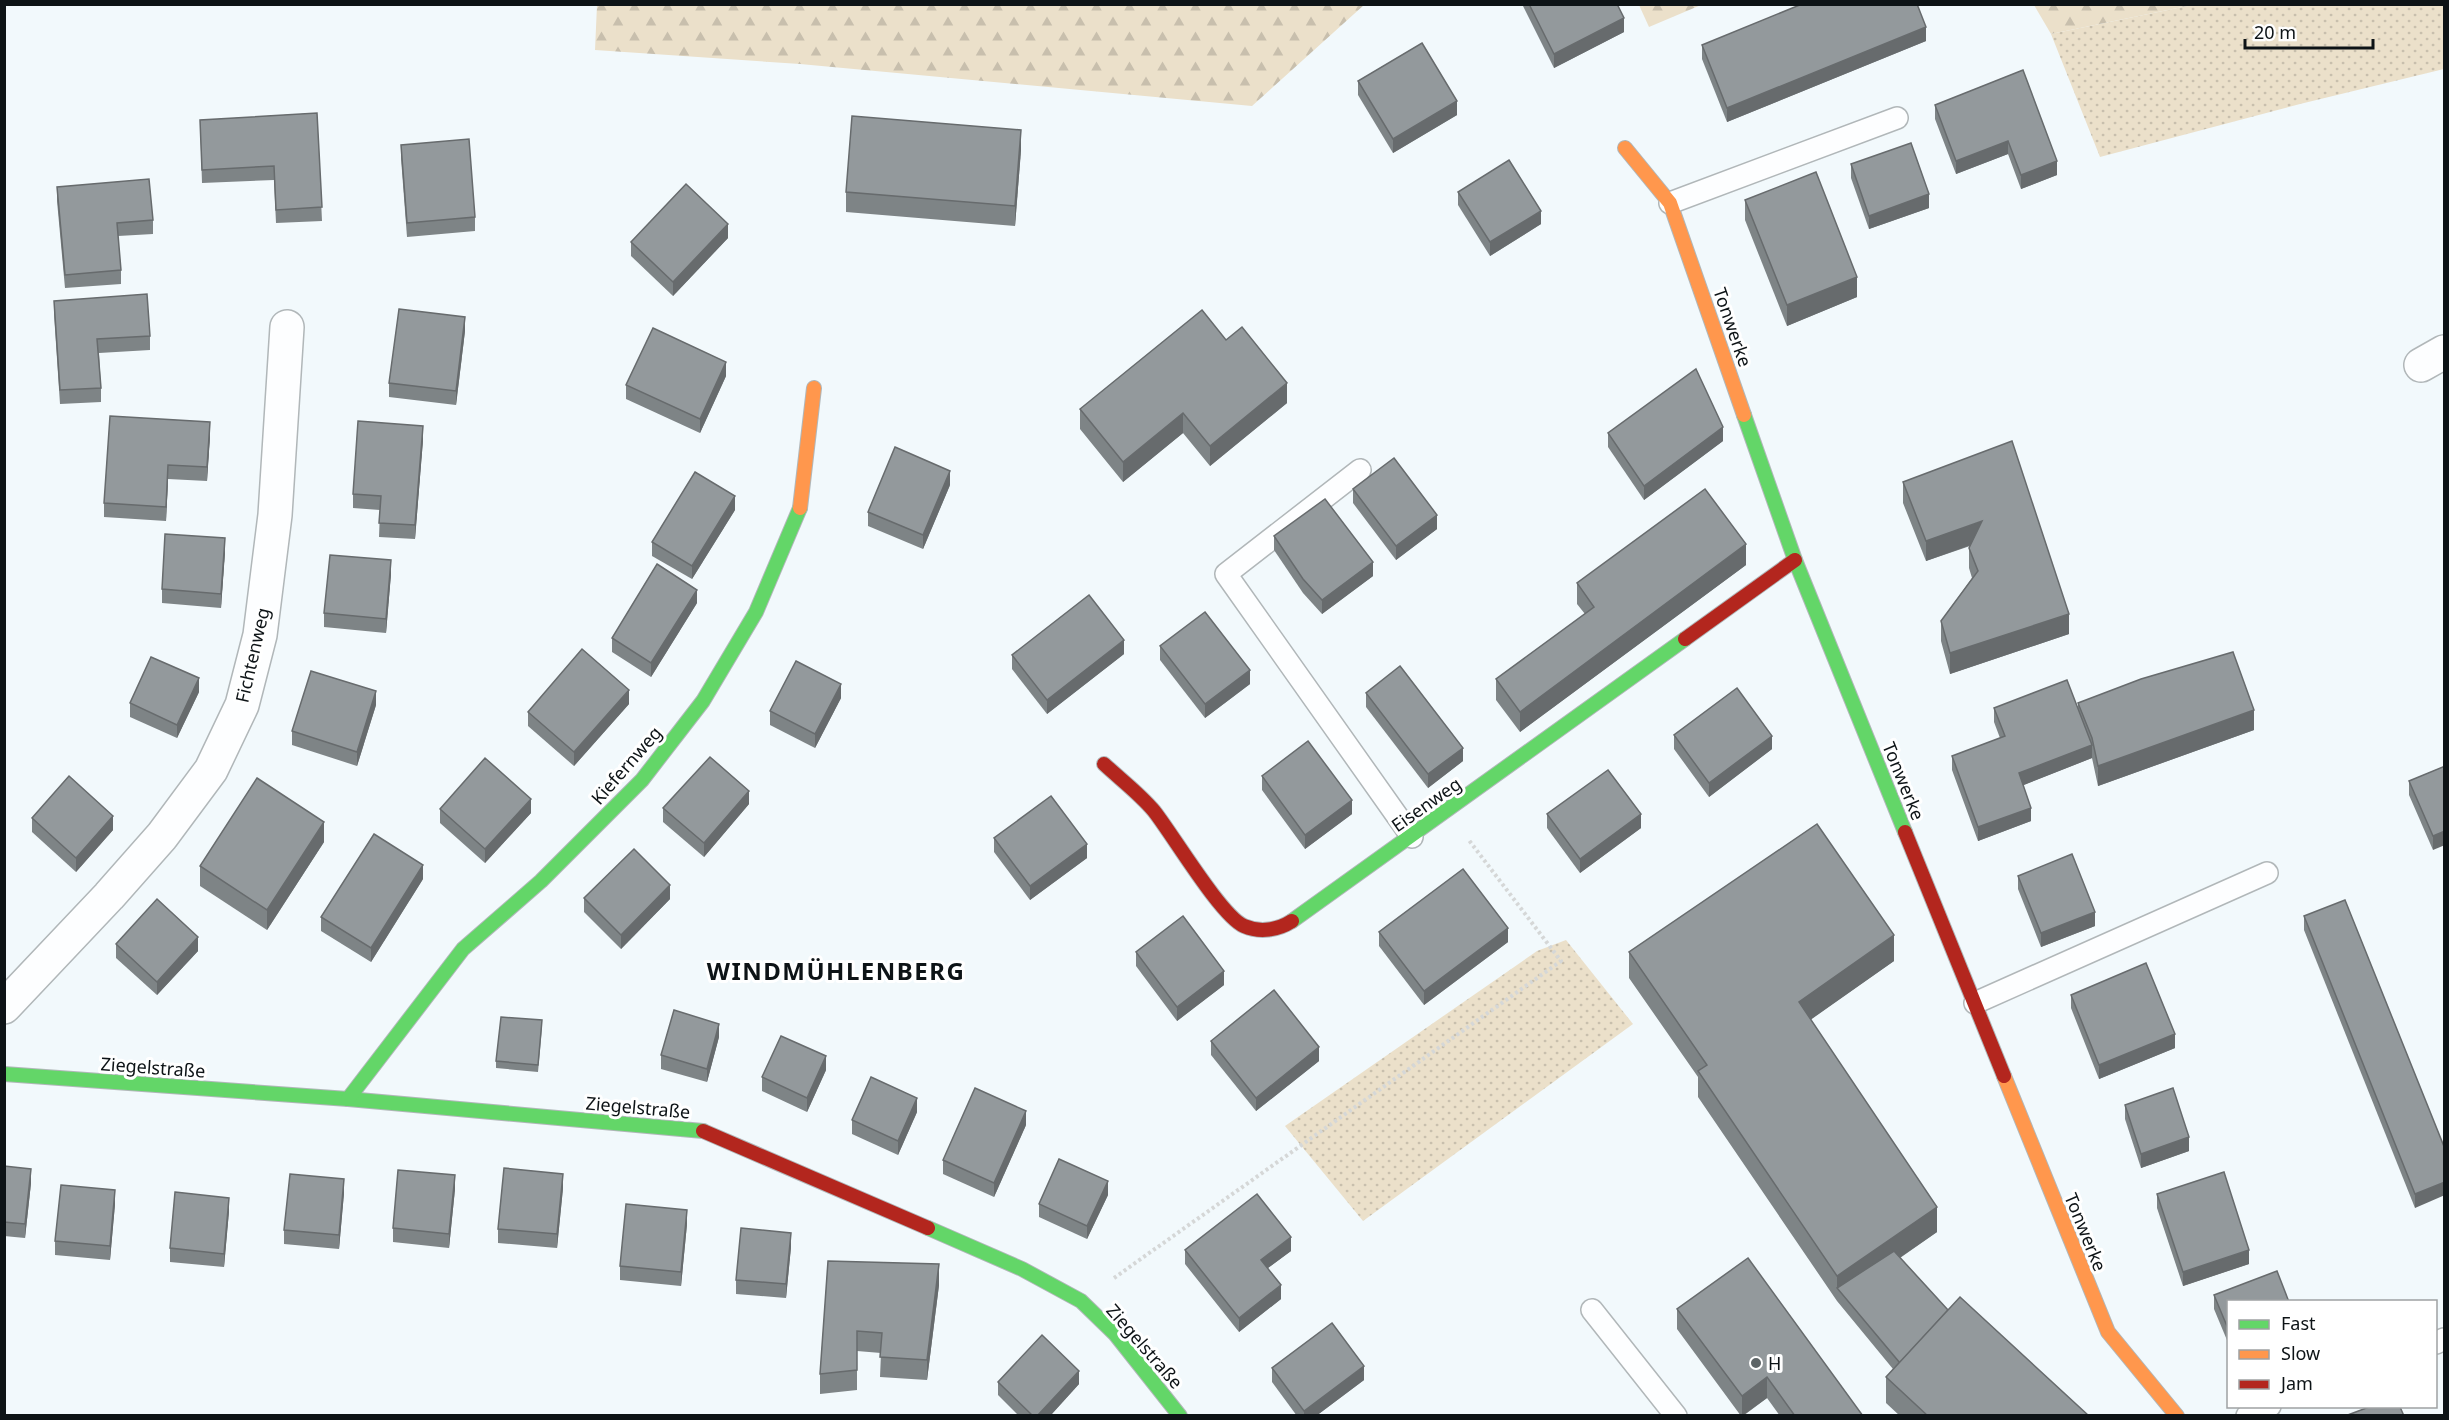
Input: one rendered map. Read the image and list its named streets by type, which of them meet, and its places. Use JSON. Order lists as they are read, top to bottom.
{
  "streets": {
    "street": [
      "Tonwerke",
      "Fichtenweg",
      "Kiefernweg",
      "Eisenweg",
      "Ziegelstraße"
    ]
  },
  "crossings": [
    ["Tonwerke", "Eisenweg"],
    ["Kiefernweg", "Ziegelstraße"]
  ],
  "districts": ["WINDMÜHLENBERG"],
  "places": ["H"],
  "legend": ["Fast", "Slow", "Jam"],
  "scale_bar": "20 m"
}
